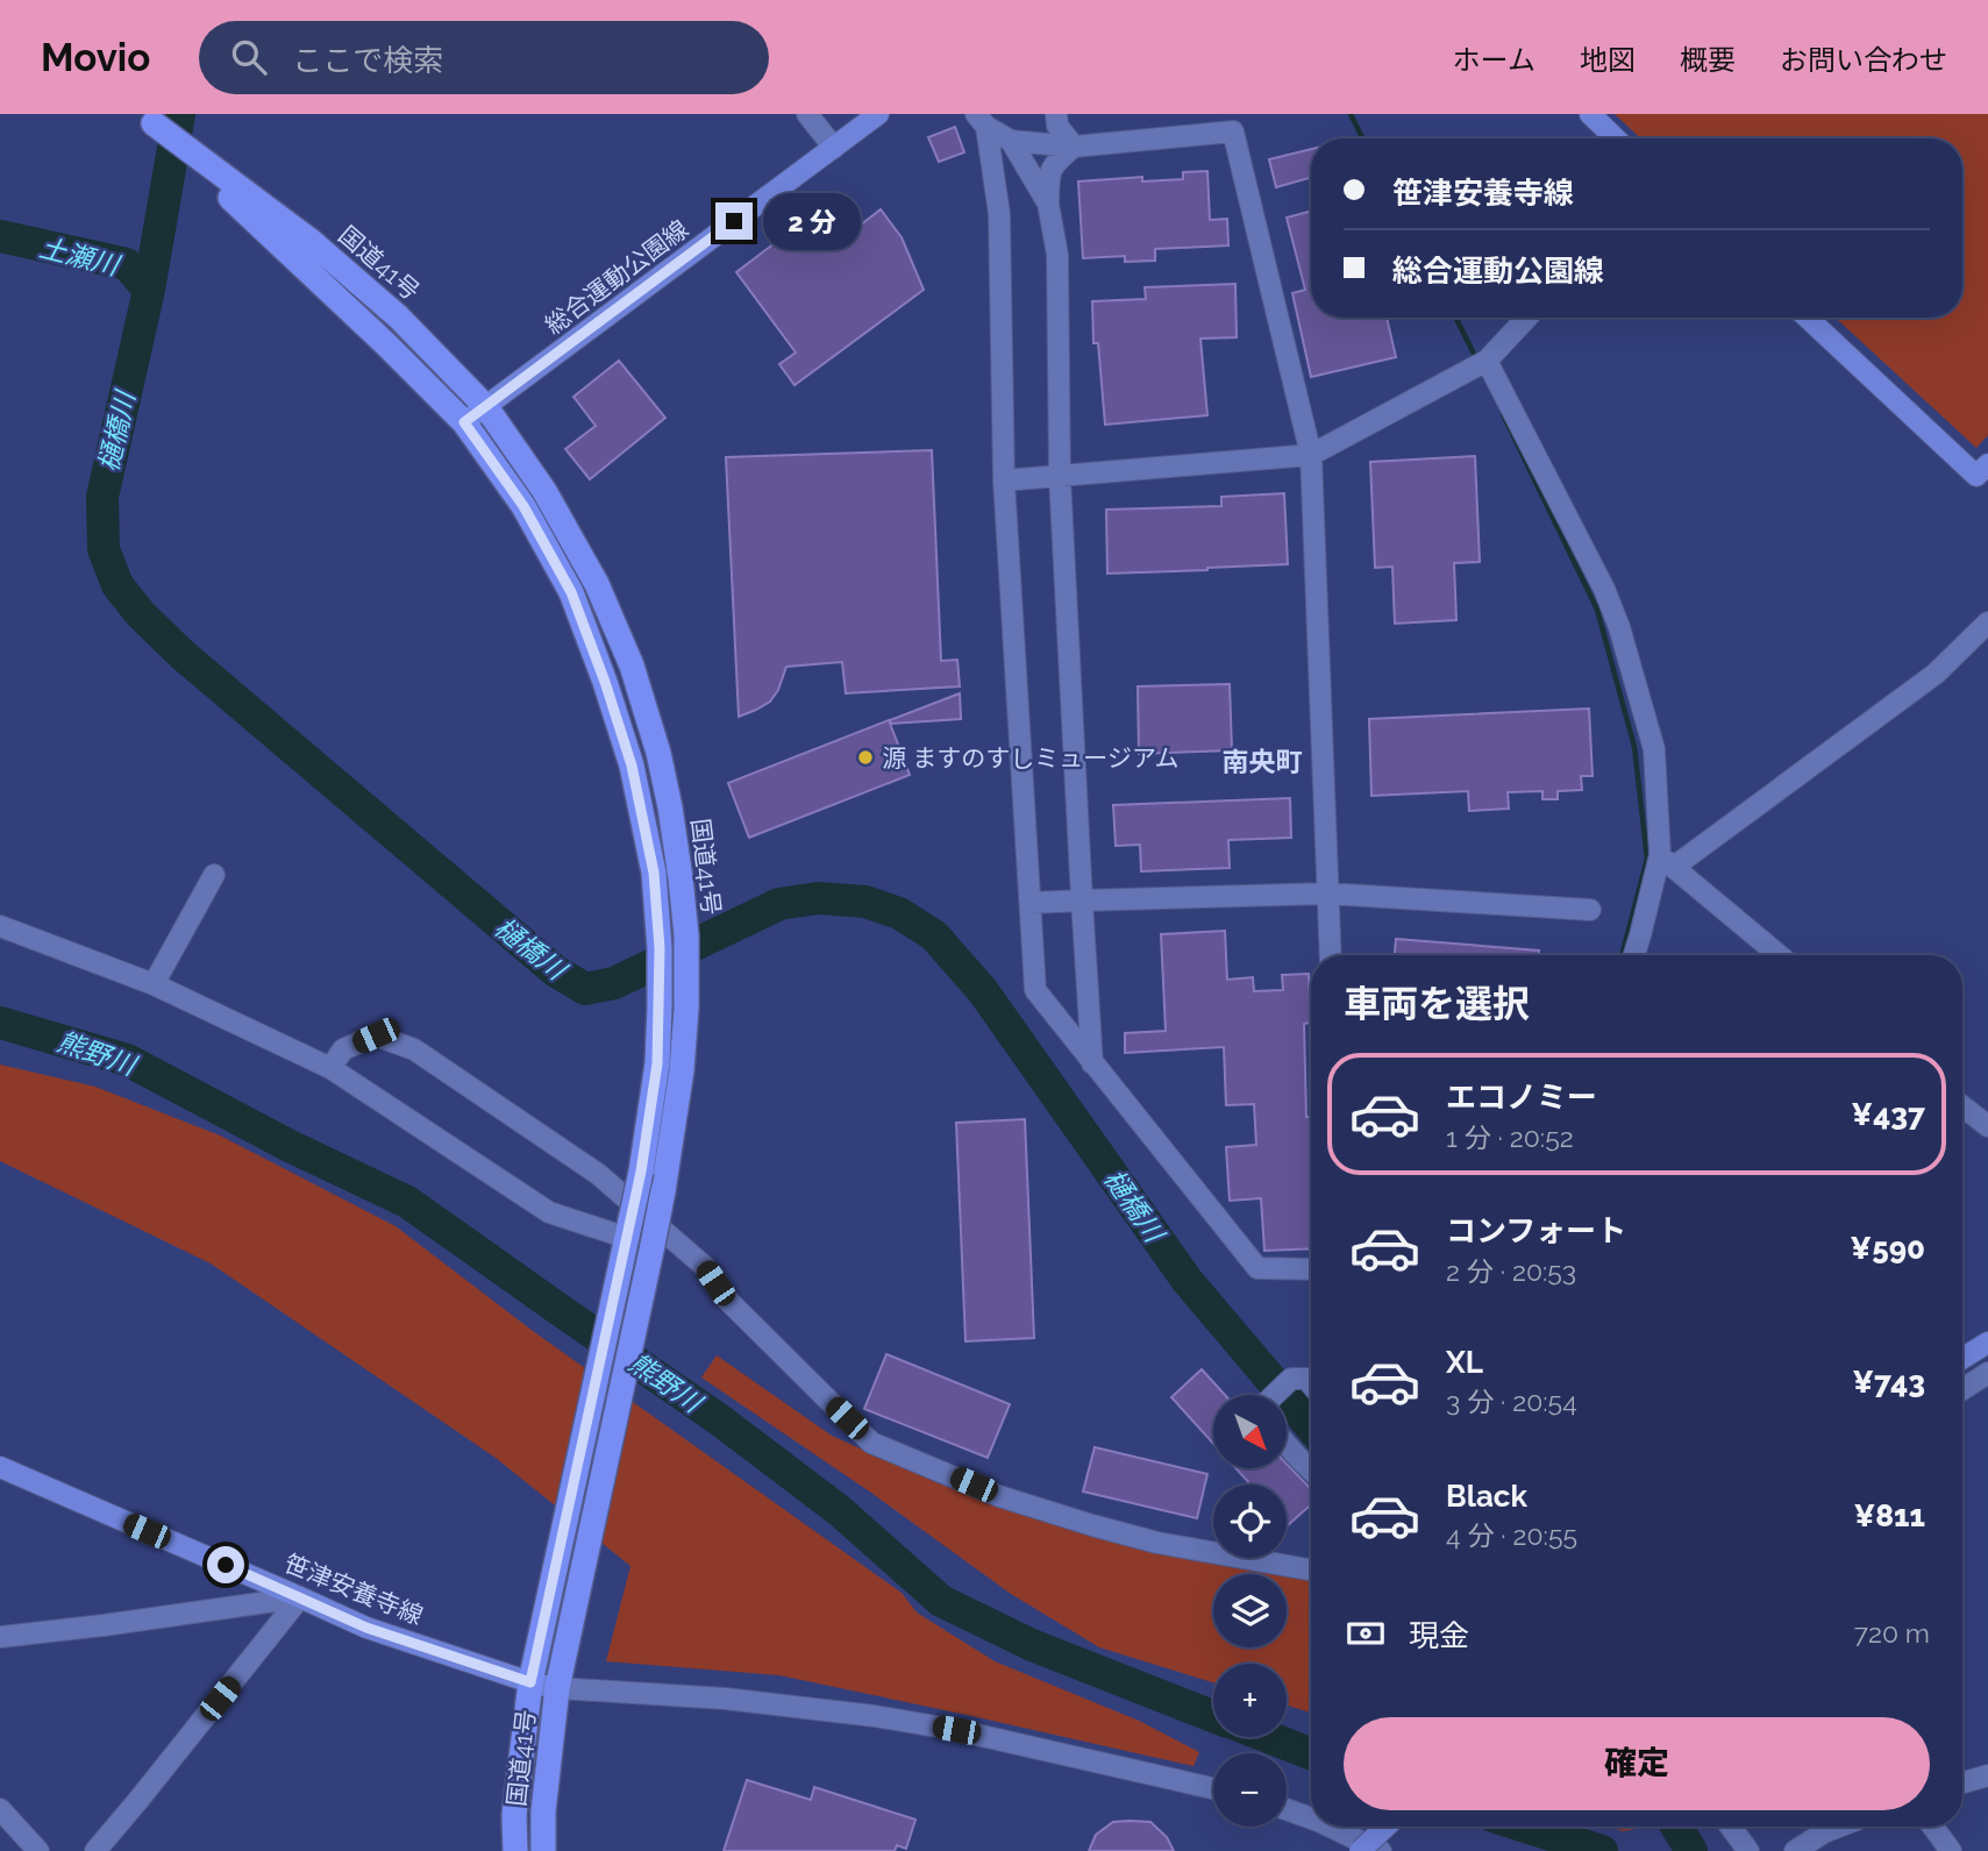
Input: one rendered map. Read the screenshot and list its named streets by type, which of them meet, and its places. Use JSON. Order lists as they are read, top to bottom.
{
  "streets": {
    "highway": ["国道41号"],
    "main road": ["総合運動公園線", "笹津安養寺線"]
  },
  "crossings": [
    ["国道41号", "総合運動公園線"],
    ["国道41号", "笹津安養寺線"]
  ],
  "districts": ["南央町"],
  "water": ["土瀬川", "樋橋川", "熊野川"],
  "places": ["源 ますのすしミュージアム"],
  "north": "bottom right",
  "page": {
    "header": "Movio",
    "search": "ここで検索",
    "nav": [
      "ホーム",
      "地図",
      "概要",
      "お問い合わせ"
    ],
    "banner": ["笹津安養寺線", "総合運動公園線"],
    "bubble": "2 分",
    "heading": "車両を選択",
    "list": [
      {
        "name": "エコノミー",
        "note": "1 分 · 20:52",
        "value": "¥437"
      },
      {
        "name": "コンフォート",
        "note": "2 分 · 20:53",
        "value": "¥590"
      },
      {
        "name": "XL",
        "note": "3 分 · 20:54",
        "value": "¥743"
      },
      {
        "name": "Black",
        "note": "4 分 · 20:55",
        "value": "¥811"
      }
    ],
    "map_buttons": ["+", "−"],
    "pay": ["現金", "720 m"],
    "buttons": "確定"
  }
}
